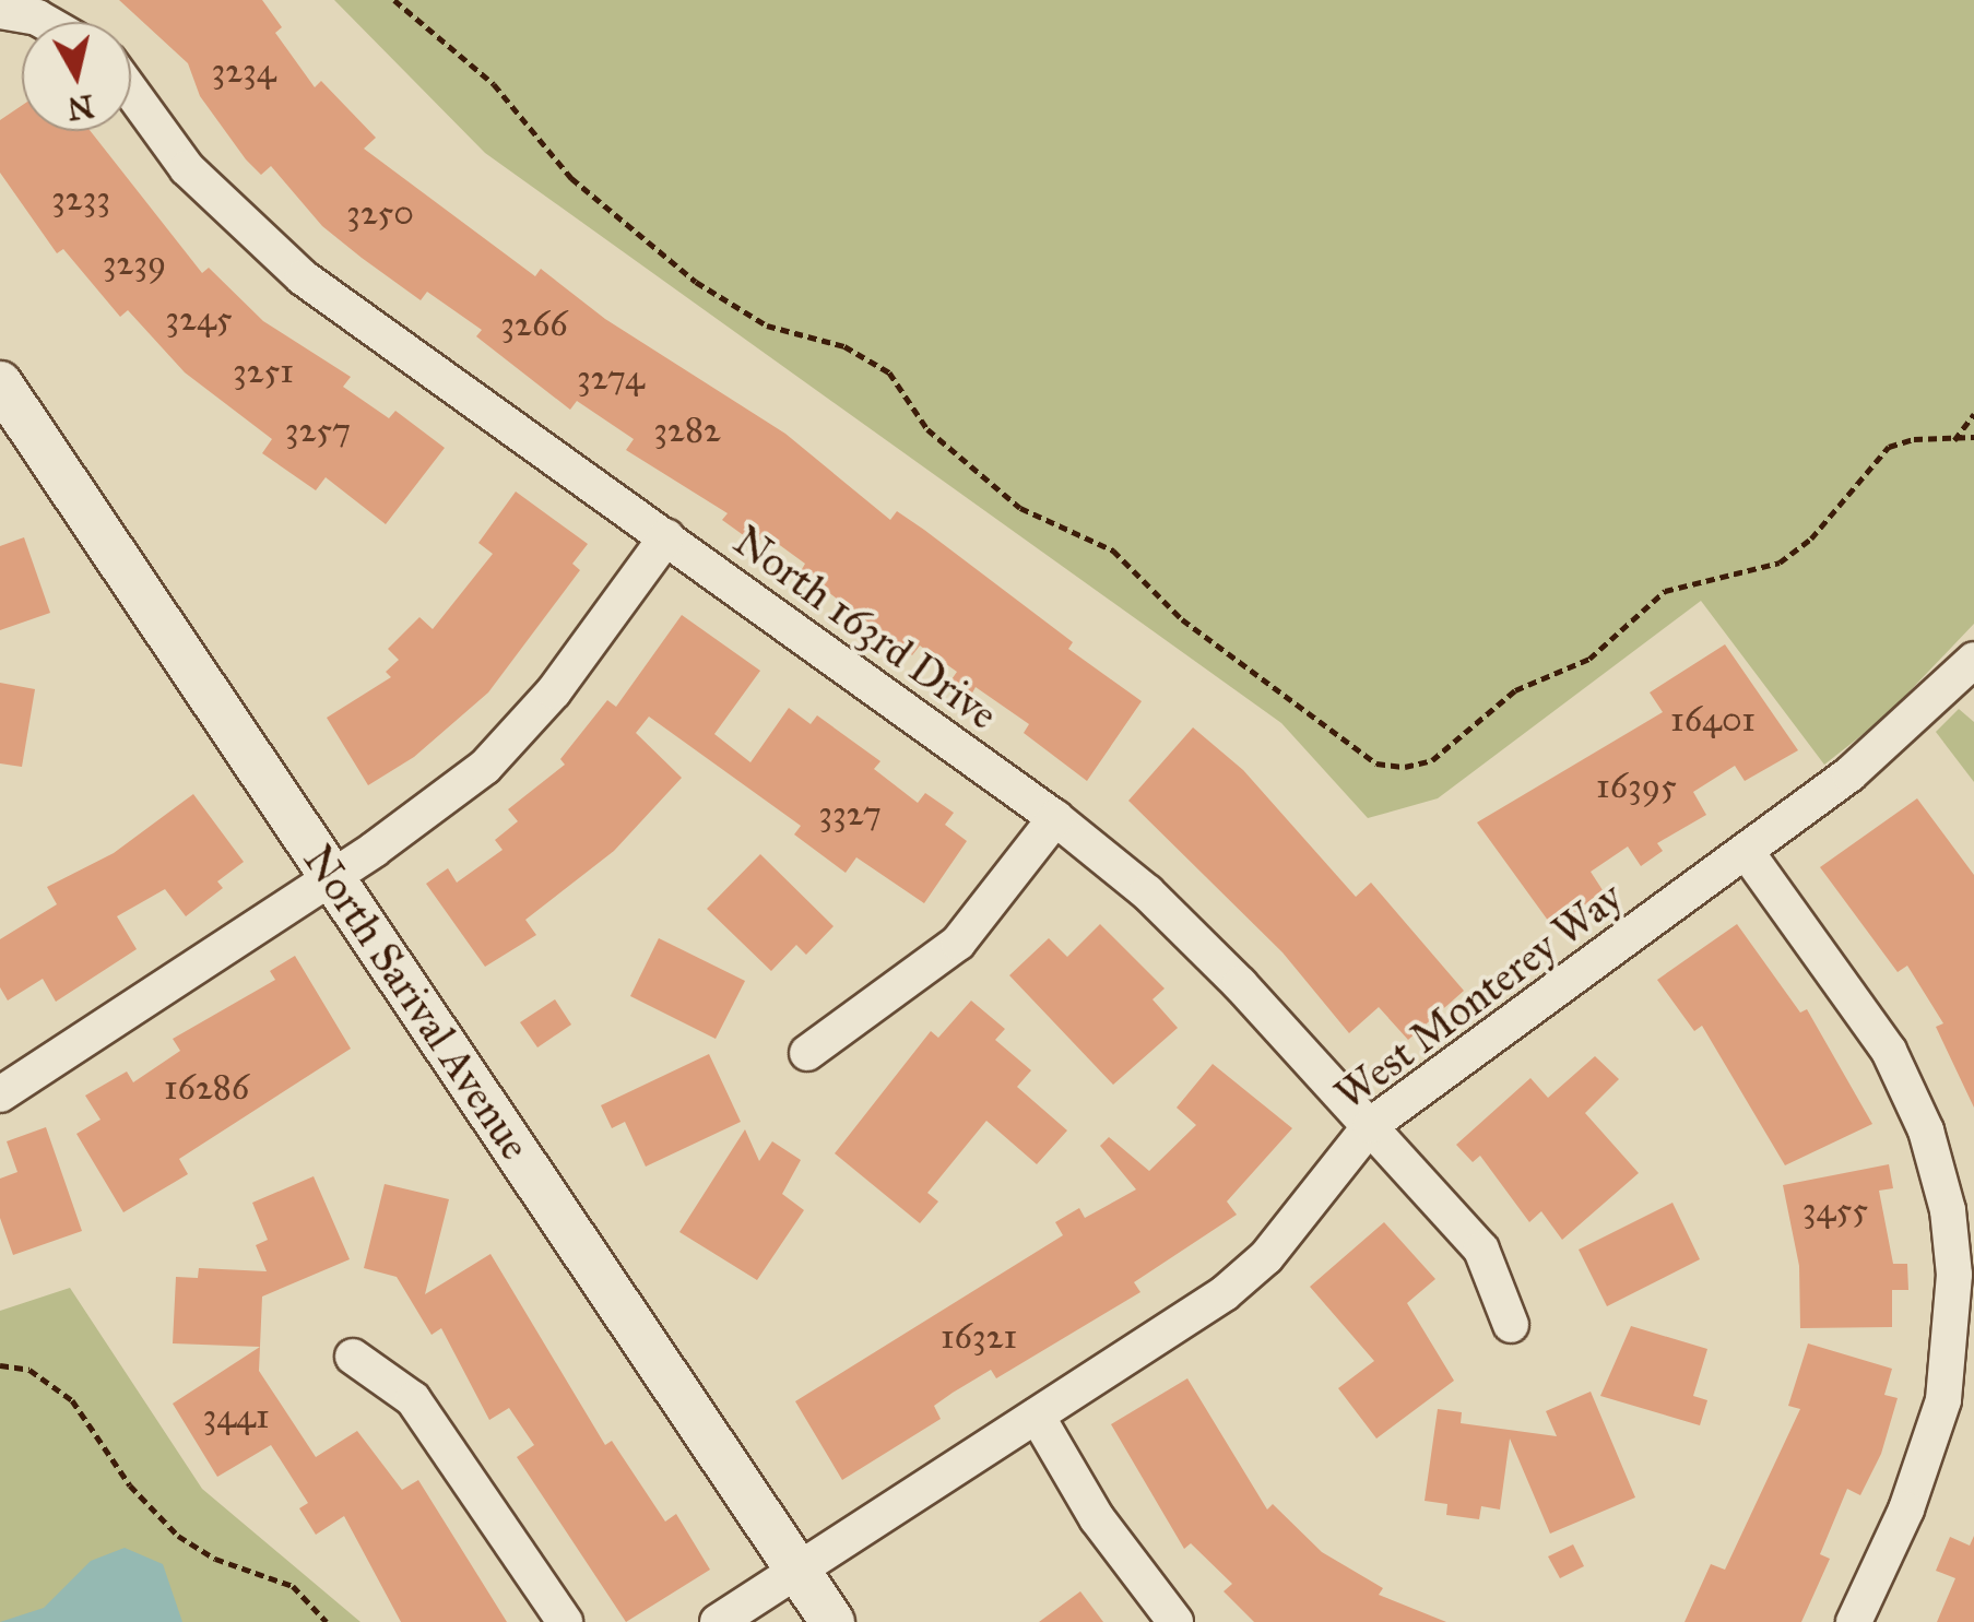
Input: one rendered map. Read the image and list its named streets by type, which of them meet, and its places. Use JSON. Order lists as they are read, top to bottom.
{
  "streets": {
    "street": ["North 163rd Drive", "West Monterey Way", "North Sarival Avenue"]
  },
  "crossings": [
    ["North 163rd Drive", "West Monterey Way"],
    ["West Monterey Way", "North Sarival Avenue"]
  ],
  "house_numbers": [
    "3234",
    "3233",
    "3250",
    "3239",
    "3245",
    "3266",
    "3251",
    "3274",
    "3257",
    "3282",
    "16401",
    "16395",
    "3327",
    "16286",
    "3455",
    "16321",
    "3441"
  ],
  "north": "bottom"
}
